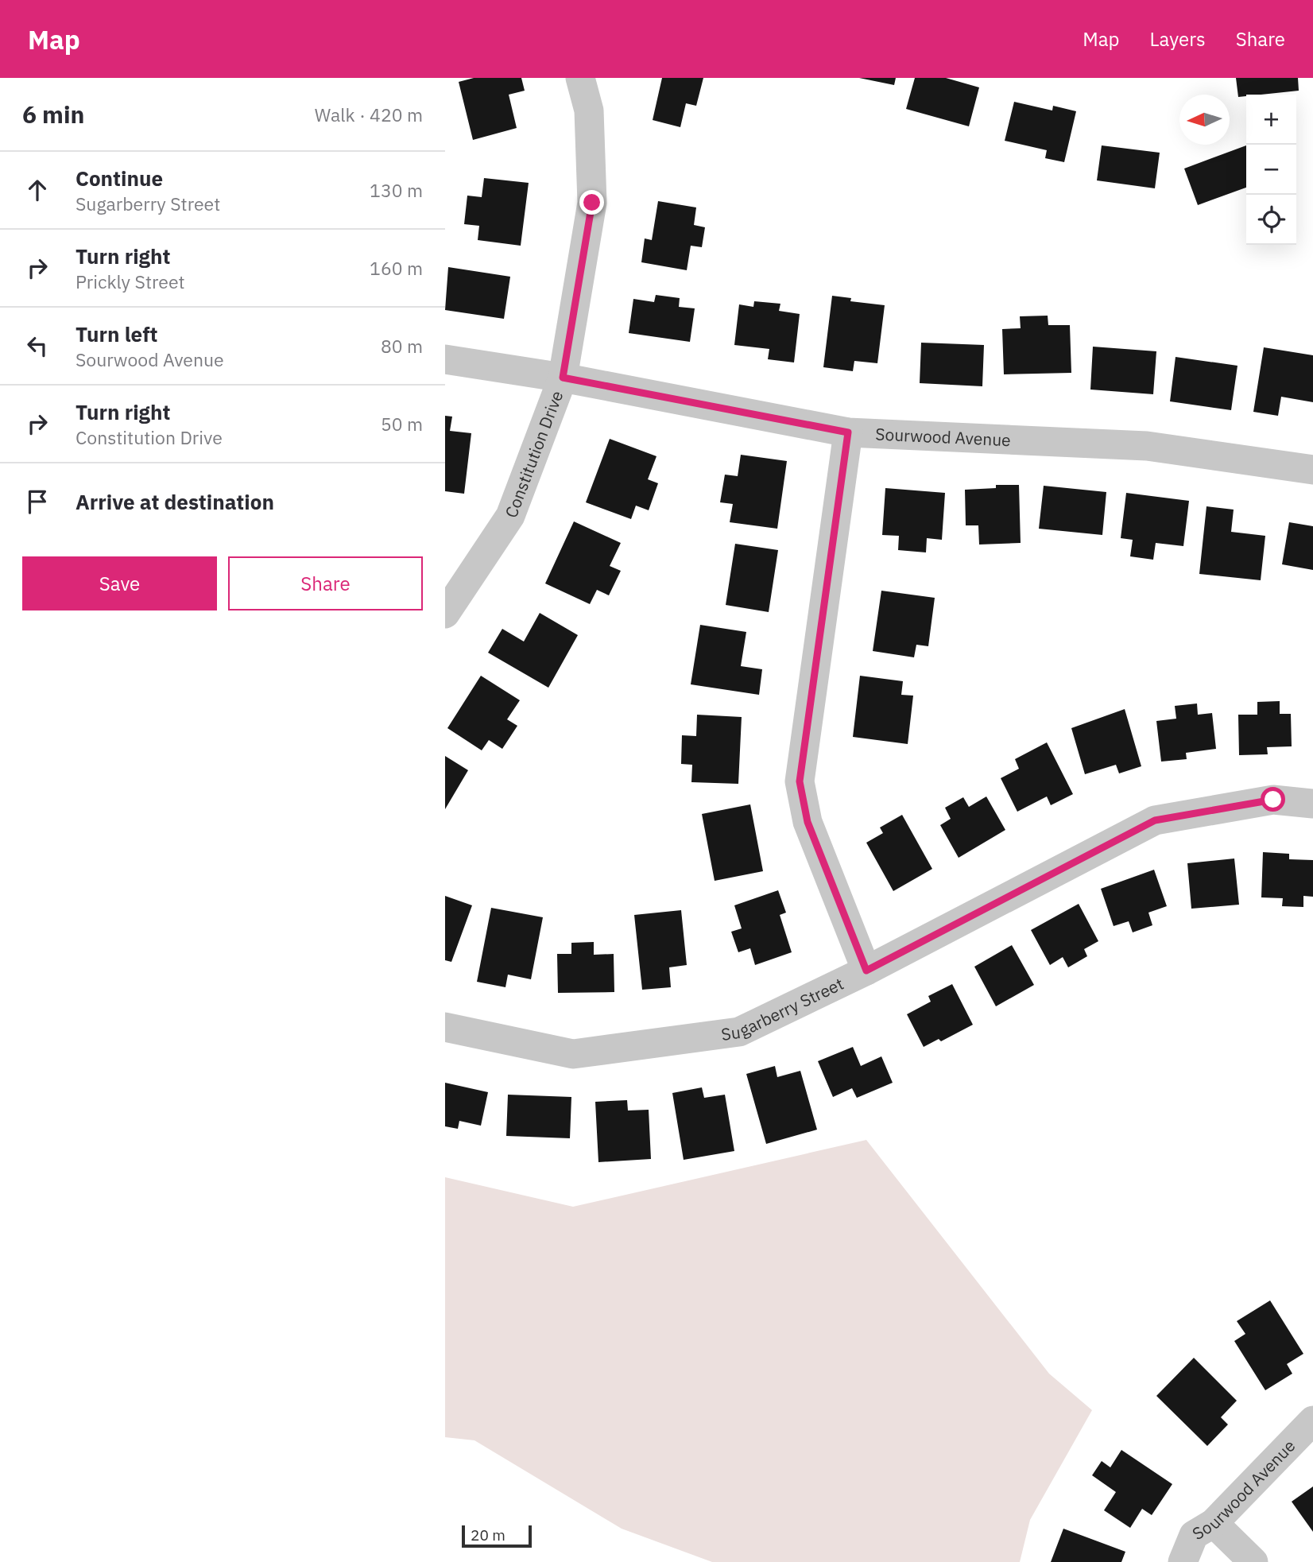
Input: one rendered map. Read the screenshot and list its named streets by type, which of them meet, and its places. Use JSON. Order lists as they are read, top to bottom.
{
  "streets": {
    "street": ["Sourwood Avenue", "Constitution Drive", "Sugarberry Street"]
  },
  "crossings": [
    ["Sourwood Avenue", "Constitution Drive"]
  ],
  "scale_bar": "20 m",
  "north": "left",
  "page": {
    "header": "Map",
    "nav": ["Map", "Layers", "Share"],
    "heading": ["6 min", "Walk · 420 m"],
    "map_buttons": ["+", "−"],
    "list": [
      ["Continue", "Sugarberry Street", "130 m"],
      ["Turn right", "Prickly Street", "160 m"],
      ["Turn left", "Sourwood Avenue", "80 m"],
      ["Turn right", "Constitution Drive", "50 m"],
      "Arrive at destination"
    ],
    "buttons": ["Save", "Share"],
    "scale": "20 m"
  }
}
